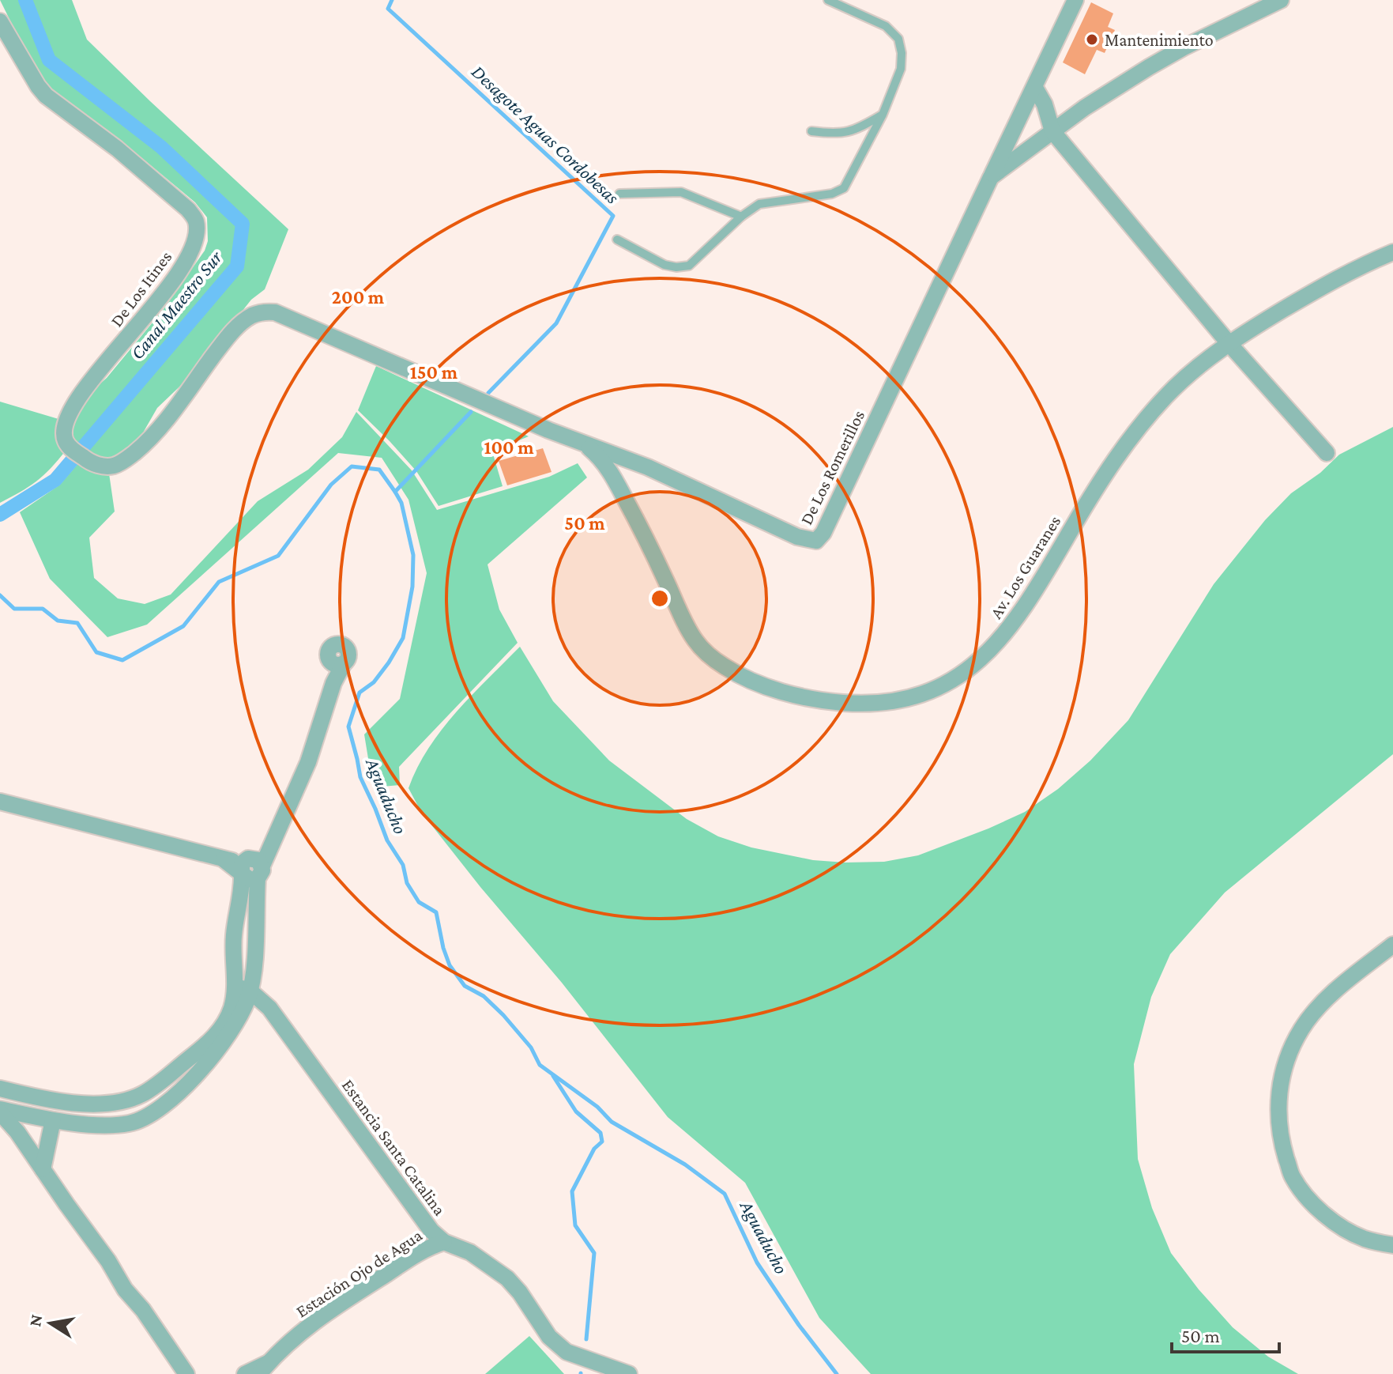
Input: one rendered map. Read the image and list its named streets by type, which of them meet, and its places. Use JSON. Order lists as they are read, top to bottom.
{
  "streets": {
    "street": [
      "De Los Itines",
      "De Los Romerillos",
      "Av. Los Guaranes",
      "Estancia Santa Catalina",
      "Estación Ojo de Agua"
    ]
  },
  "crossings": [
    ["De Los Itines", "De Los Romerillos"],
    ["De Los Romerillos", "Av. Los Guaranes"],
    ["Estancia Santa Catalina", "Estación Ojo de Agua"]
  ],
  "water": ["Desagote Aguas Cordobesas", "Canal Maestro Sur", "Aguaducho"],
  "places": ["Mantenimiento"],
  "scale_bar": "50 m",
  "north": "left",
  "rings": [
    "200 m",
    "150 m",
    "100 m",
    "50 m"
  ]
}
